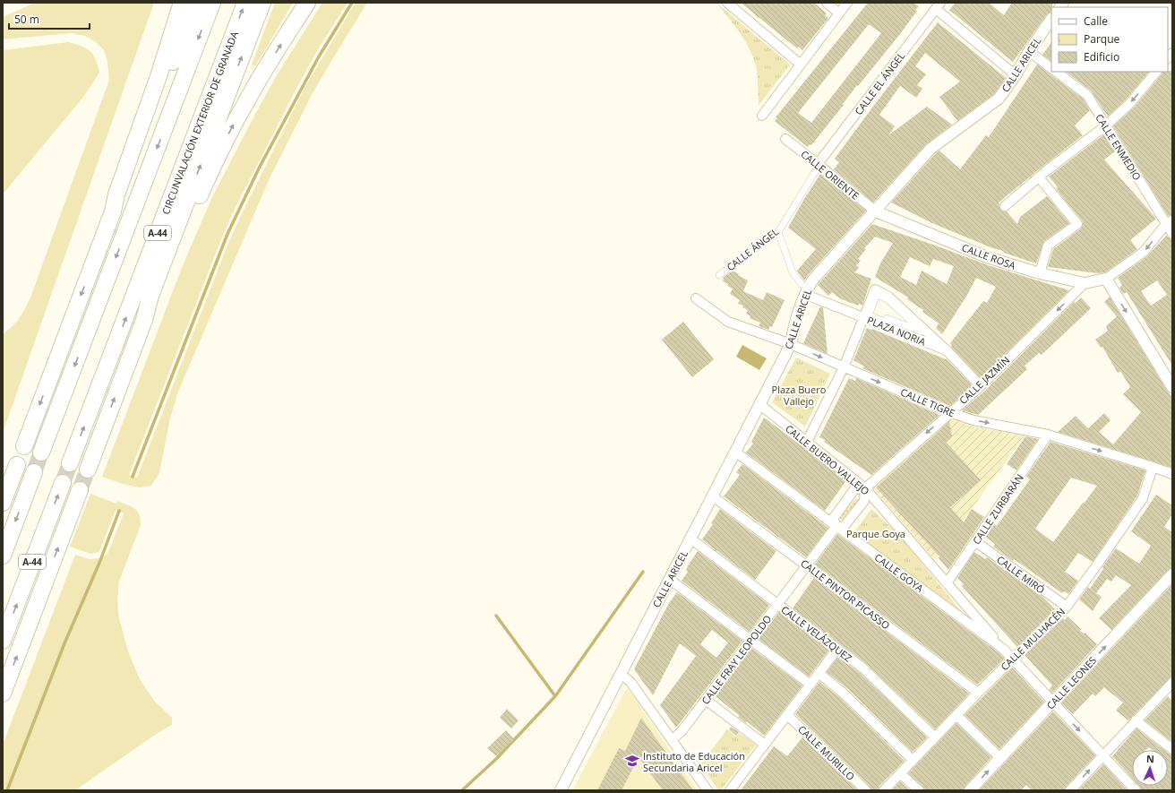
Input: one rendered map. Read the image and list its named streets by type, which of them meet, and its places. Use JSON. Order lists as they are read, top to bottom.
{
  "streets": {
    "highway": ["CIRCUNVALACIÓN EXTERIOR DE GRANADA", "A-44"],
    "street": [
      "CALLE ARICEL",
      "CALLE EL ÁNGEL",
      "CALLE ENMEDIO",
      "CALLE ORIENTE",
      "CALLE ÁNGEL",
      "CALLE ROSA",
      "PLAZA NORIA",
      "CALLE JAZMÍN",
      "CALLE TIGRE",
      "CALLE BUERO VALLEJO",
      "CALLE ZURBARÁN",
      "CALLE GOYA",
      "CALLE MIRÓ",
      "CALLE PINTOR PICASSO",
      "CALLE VELÁZQUEZ",
      "CALLE MULHACÉN",
      "CALLE FRAY LEOPOLDO",
      "CALLE LEONES",
      "CALLE MURILLO"
    ]
  },
  "crossings": [
    ["CALLE ARICEL", "CALLE ORIENTE"],
    ["CALLE ARICEL", "CALLE ROSA"],
    ["CALLE ARICEL", "CALLE TIGRE"],
    ["CALLE ARICEL", "CALLE BUERO VALLEJO"],
    ["CALLE ARICEL", "CALLE GOYA"],
    ["CALLE ARICEL", "CALLE PINTOR PICASSO"],
    ["CALLE ARICEL", "CALLE VELÁZQUEZ"],
    ["CALLE EL ÁNGEL", "CALLE ORIENTE"],
    ["CALLE EL ÁNGEL", "CALLE ÁNGEL"],
    ["CALLE ORIENTE", "CALLE ÁNGEL"],
    ["CALLE ORIENTE", "CALLE ROSA"],
    ["CALLE ROSA", "CALLE JAZMÍN"],
    ["PLAZA NORIA", "CALLE JAZMÍN"],
    ["CALLE JAZMÍN", "CALLE TIGRE"],
    ["CALLE JAZMÍN", "CALLE BUERO VALLEJO"],
    ["CALLE JAZMÍN", "CALLE GOYA"],
    ["CALLE JAZMÍN", "CALLE FRAY LEOPOLDO"],
    ["CALLE TIGRE", "CALLE ZURBARÁN"],
    ["CALLE TIGRE", "CALLE MULHACÉN"],
    ["CALLE BUERO VALLEJO", "CALLE ZURBARÁN"],
    ["CALLE BUERO VALLEJO", "CALLE GOYA"],
    ["CALLE ZURBARÁN", "CALLE MIRÓ"],
    ["CALLE GOYA", "CALLE MULHACÉN"],
    ["CALLE GOYA", "CALLE FRAY LEOPOLDO"],
    ["CALLE GOYA", "CALLE LEONES"],
    ["CALLE MIRÓ", "CALLE MULHACÉN"],
    ["CALLE PINTOR PICASSO", "CALLE MULHACÉN"],
    ["CALLE PINTOR PICASSO", "CALLE FRAY LEOPOLDO"],
    ["CALLE VELÁZQUEZ", "CALLE MULHACÉN"],
    ["CALLE VELÁZQUEZ", "CALLE FRAY LEOPOLDO"]
  ],
  "one_way": ["CALLE JAZMÍN", "CALLE TIGRE"],
  "parks": ["Plaza Buero Vallejo", "Parque Goya"],
  "places": {
    "school or university": ["Instituto de Educación Secundaria Aricel"]
  },
  "legend": ["Calle", "Parque", "Edificio"],
  "scale_bar": "50 m",
  "north": "top"
}
